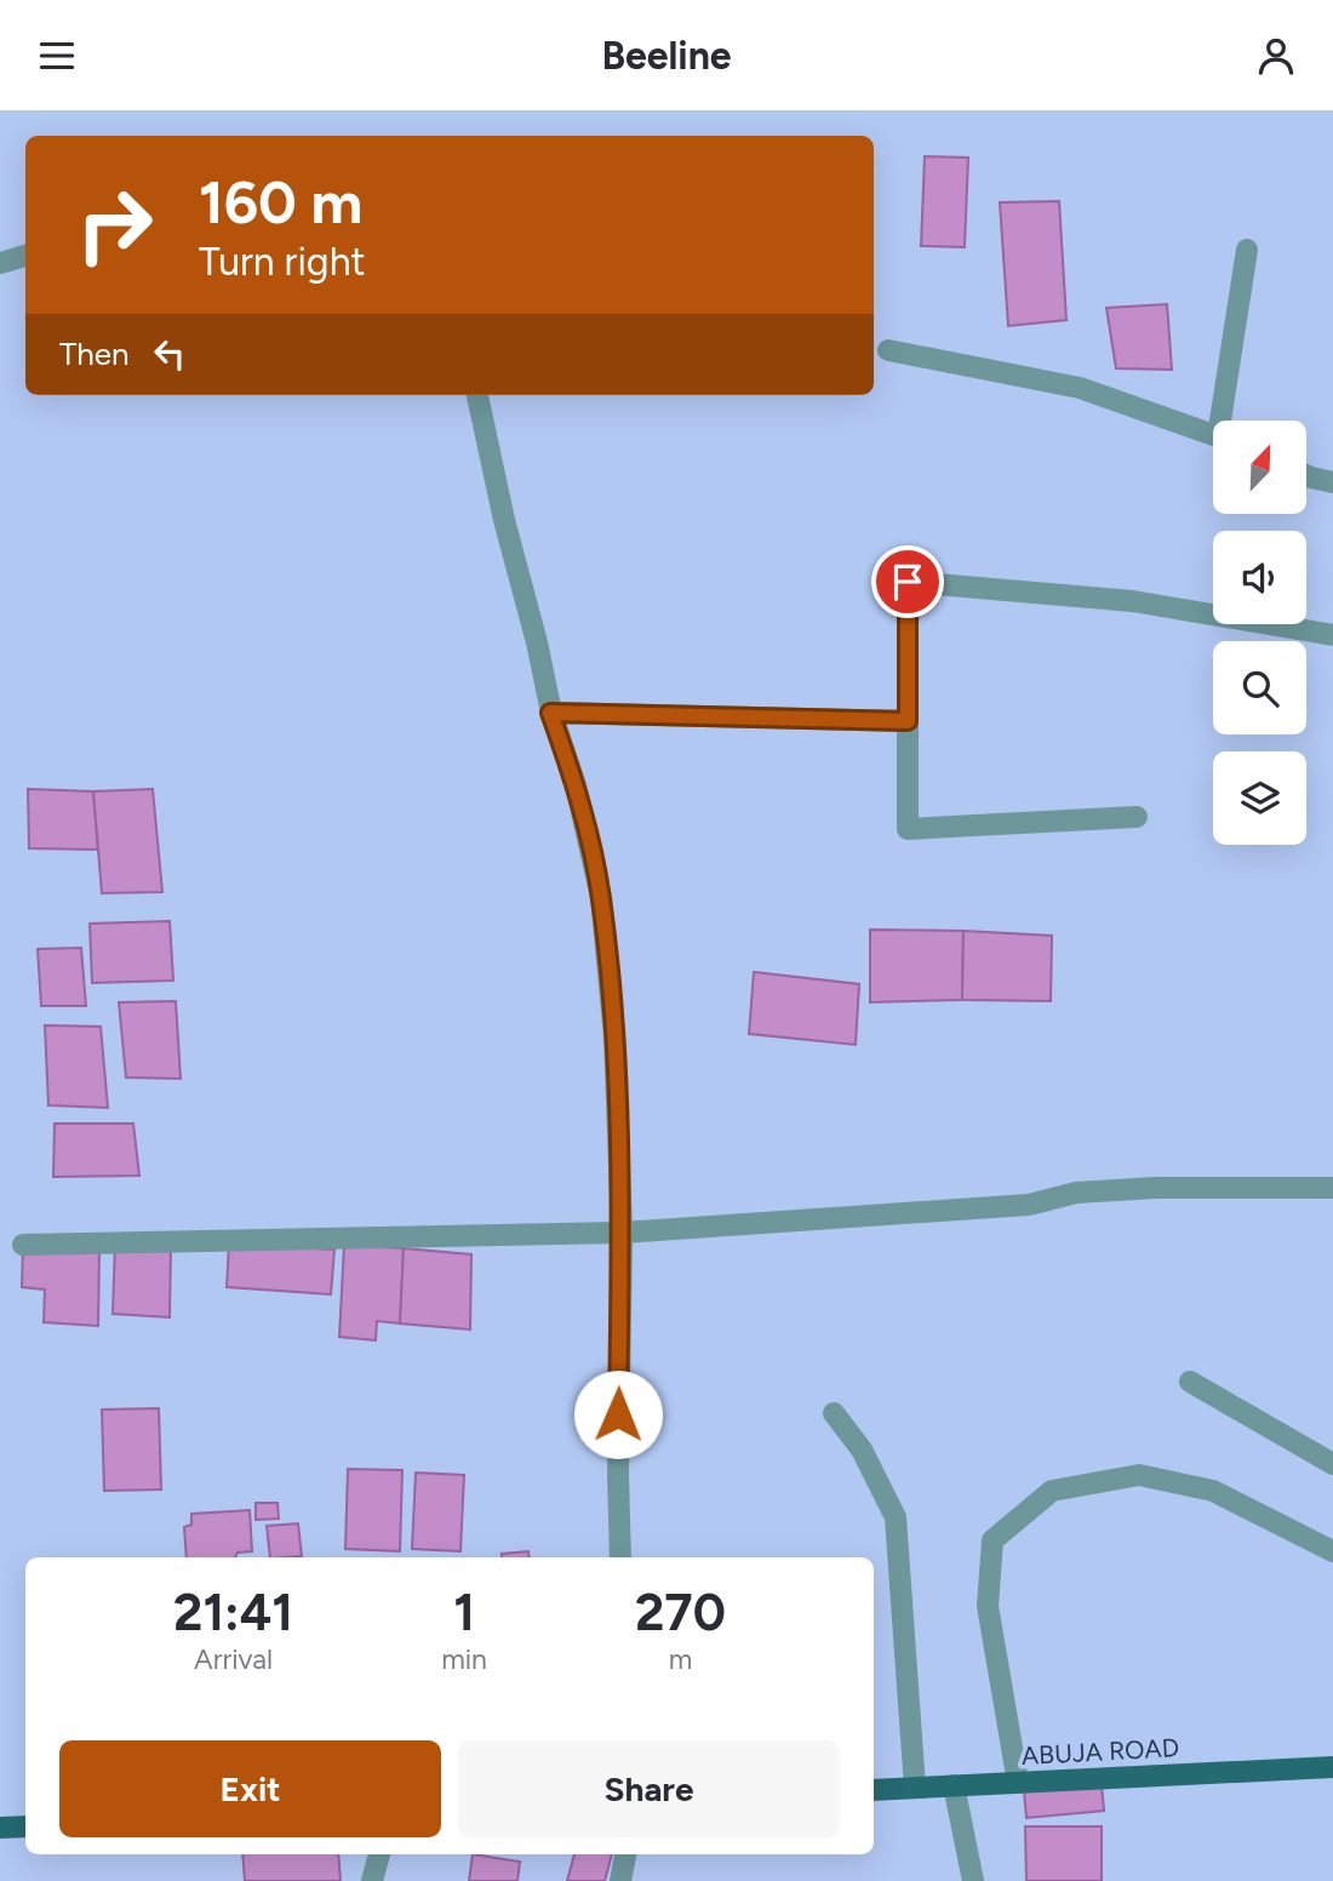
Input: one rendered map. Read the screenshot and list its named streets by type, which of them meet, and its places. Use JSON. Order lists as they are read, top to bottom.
{
  "streets": {
    "main road": ["ABUJA ROAD"]
  },
  "north": "top right",
  "page": {
    "header": "Beeline",
    "turn": ["160 m", "Turn right"],
    "then": "Then",
    "eta": [
      "21:41",
      "Arrival",
      "1",
      "min",
      "270",
      "m"
    ],
    "buttons": ["Exit", "Share"]
  }
}
